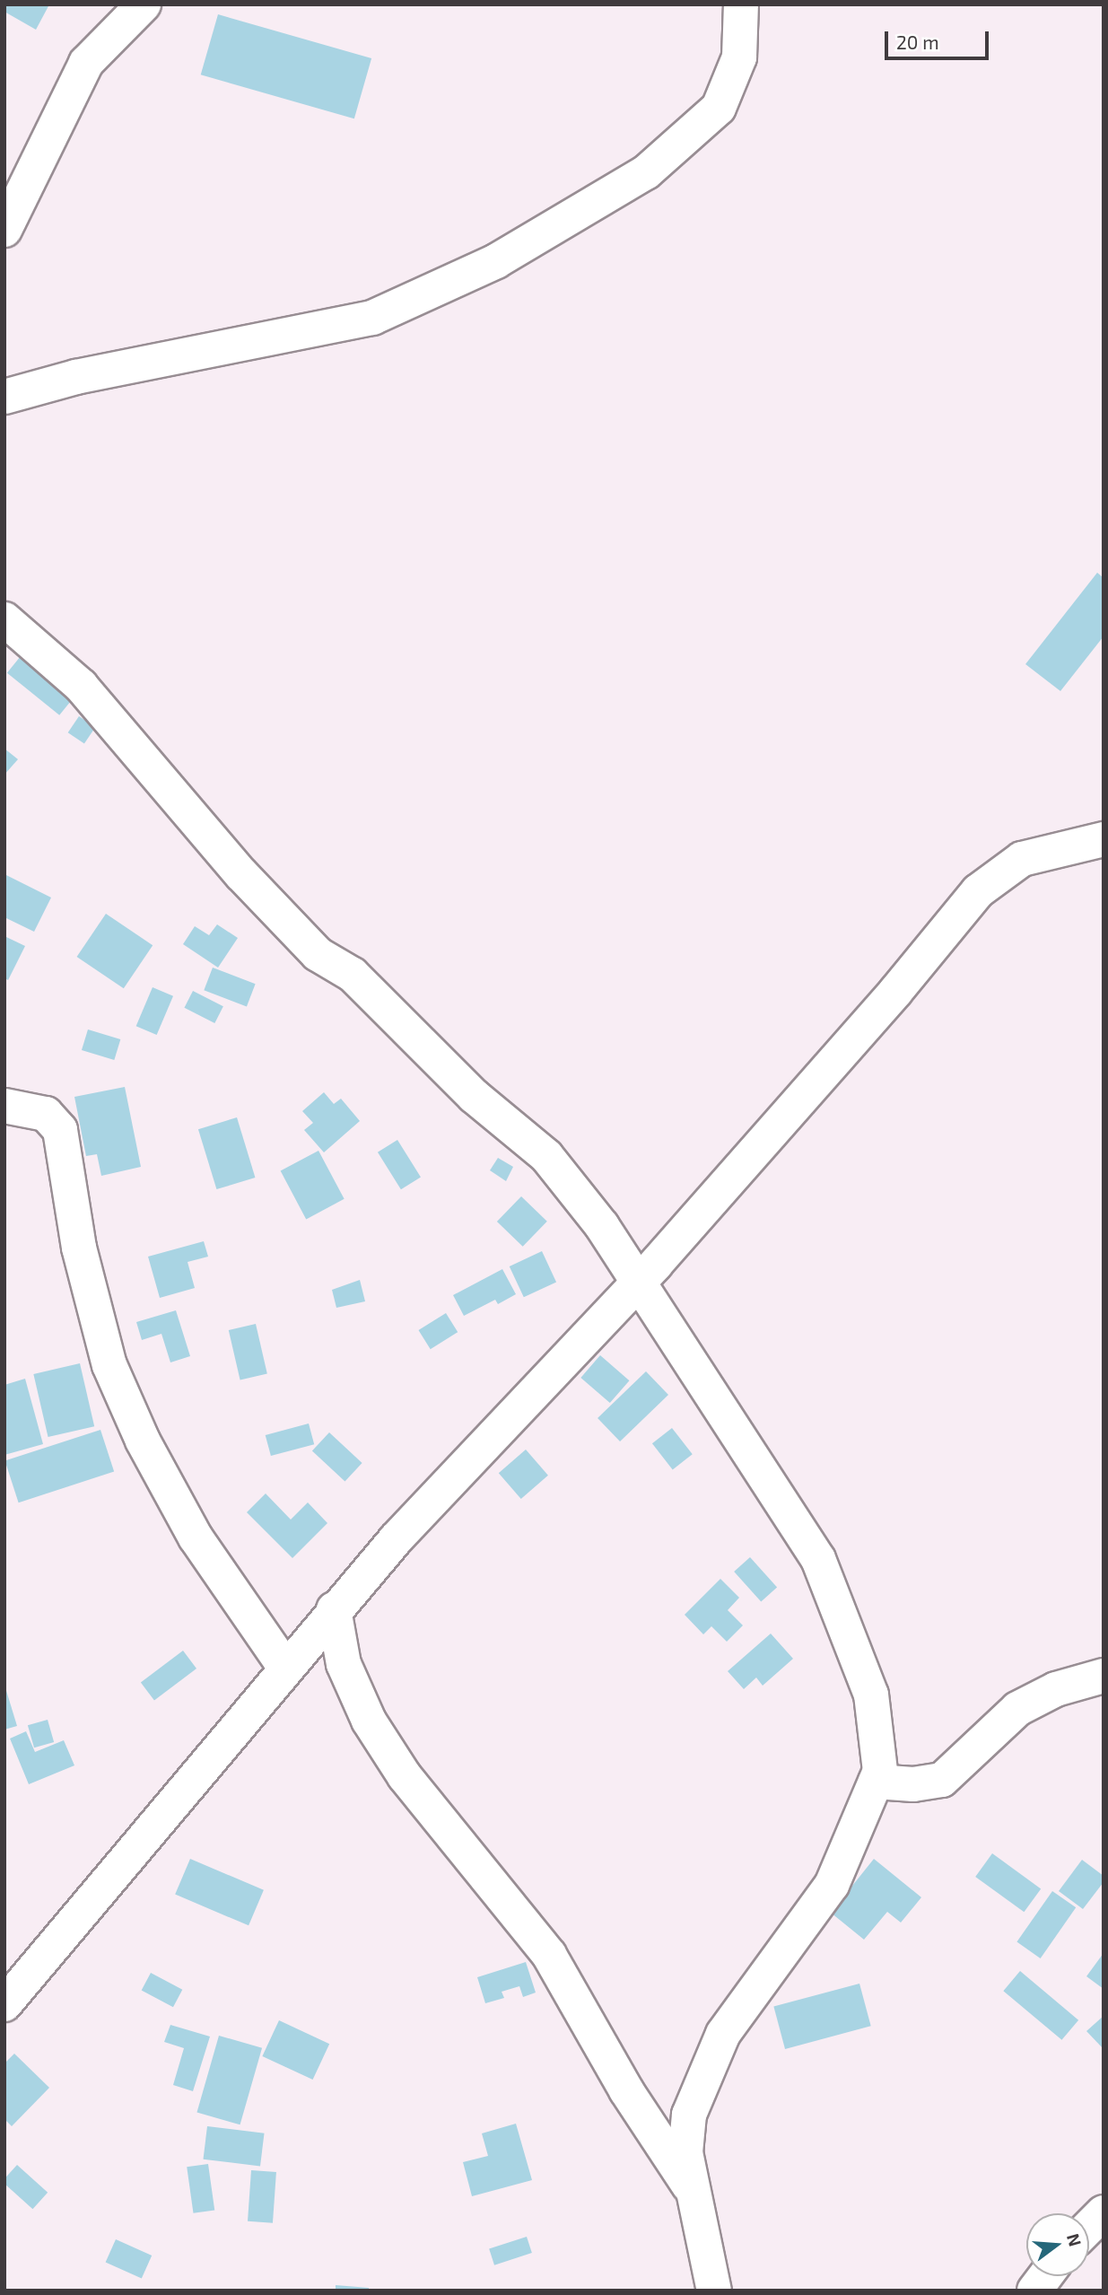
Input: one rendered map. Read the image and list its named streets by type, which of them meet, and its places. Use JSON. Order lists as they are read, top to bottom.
{
  "scale_bar": "20 m",
  "north": "right"
}
